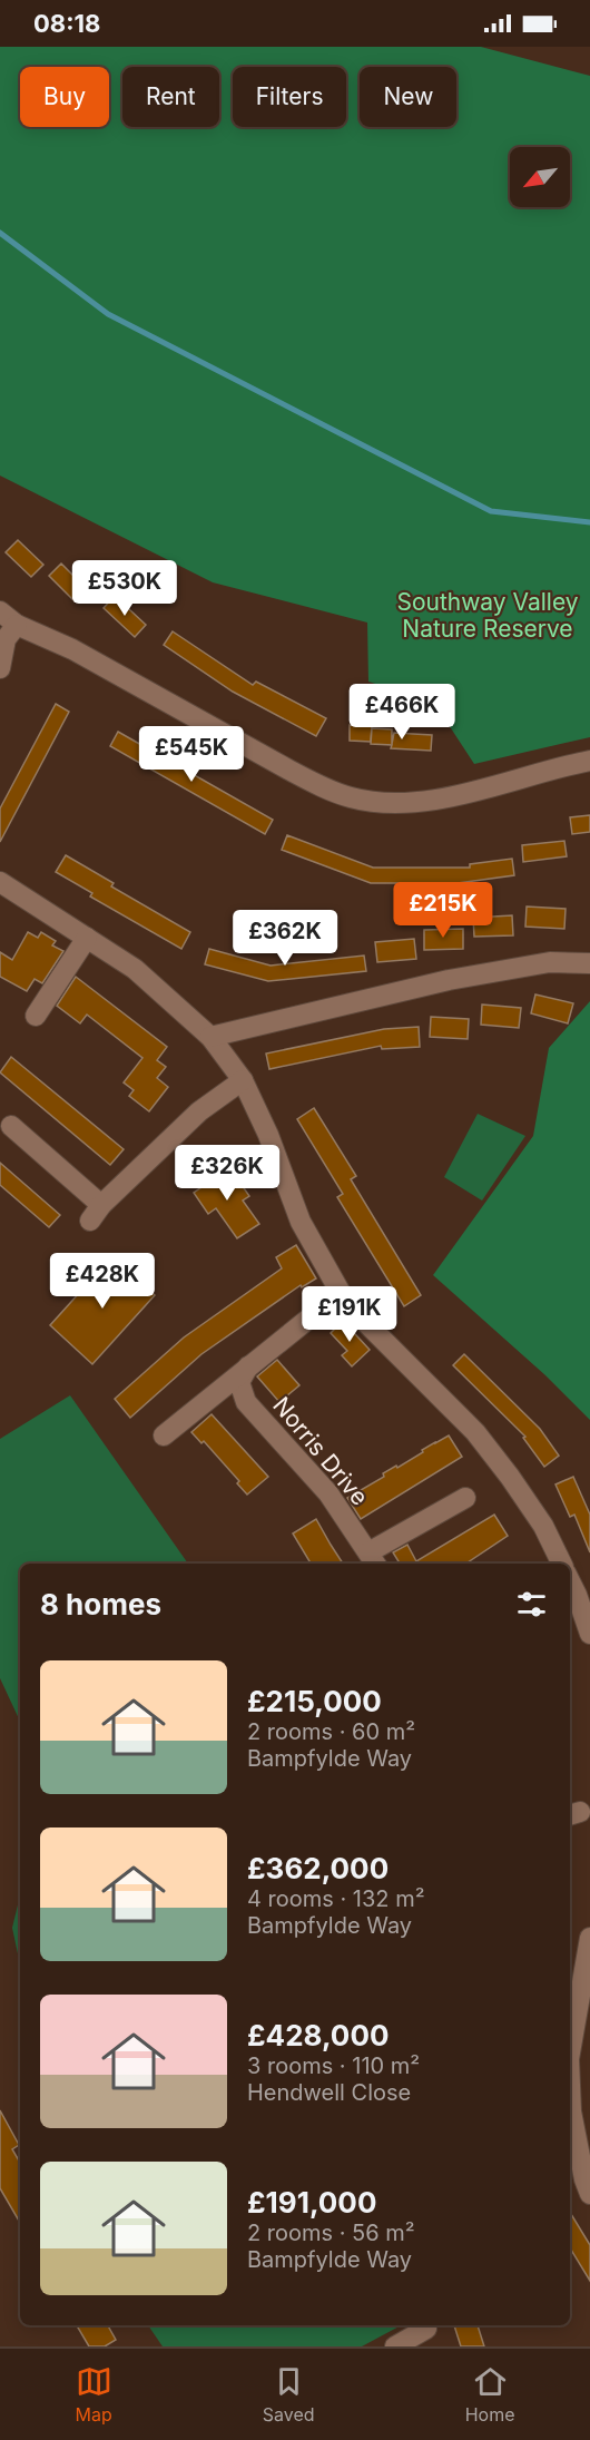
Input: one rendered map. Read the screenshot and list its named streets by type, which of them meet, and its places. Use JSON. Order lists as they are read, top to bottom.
{
  "streets": {
    "street": ["Norris Drive"]
  },
  "parks": ["Southway Valley Nature Reserve"],
  "north": "bottom left",
  "page": {
    "status": "08:18",
    "chip": [
      "Buy",
      "Rent",
      "Filters",
      "New"
    ],
    "price": [
      "£530K",
      "£466K",
      "£545K",
      "£215K",
      "£362K",
      "£326K",
      "£428K",
      "£191K"
    ],
    "heading": "8 homes",
    "list": [
      {
        "name": "£215,000",
        "note": "2 rooms · 60 m² · Bampfylde Way"
      },
      {
        "name": "£362,000",
        "note": "4 rooms · 132 m² · Bampfylde Way"
      },
      {
        "name": "£428,000",
        "note": "3 rooms · 110 m² · Hendwell Close"
      },
      {
        "name": "£191,000",
        "note": "2 rooms · 56 m² · Bampfylde Way"
      }
    ],
    "tabs": ["Map", "Saved", "Home"]
  }
}
